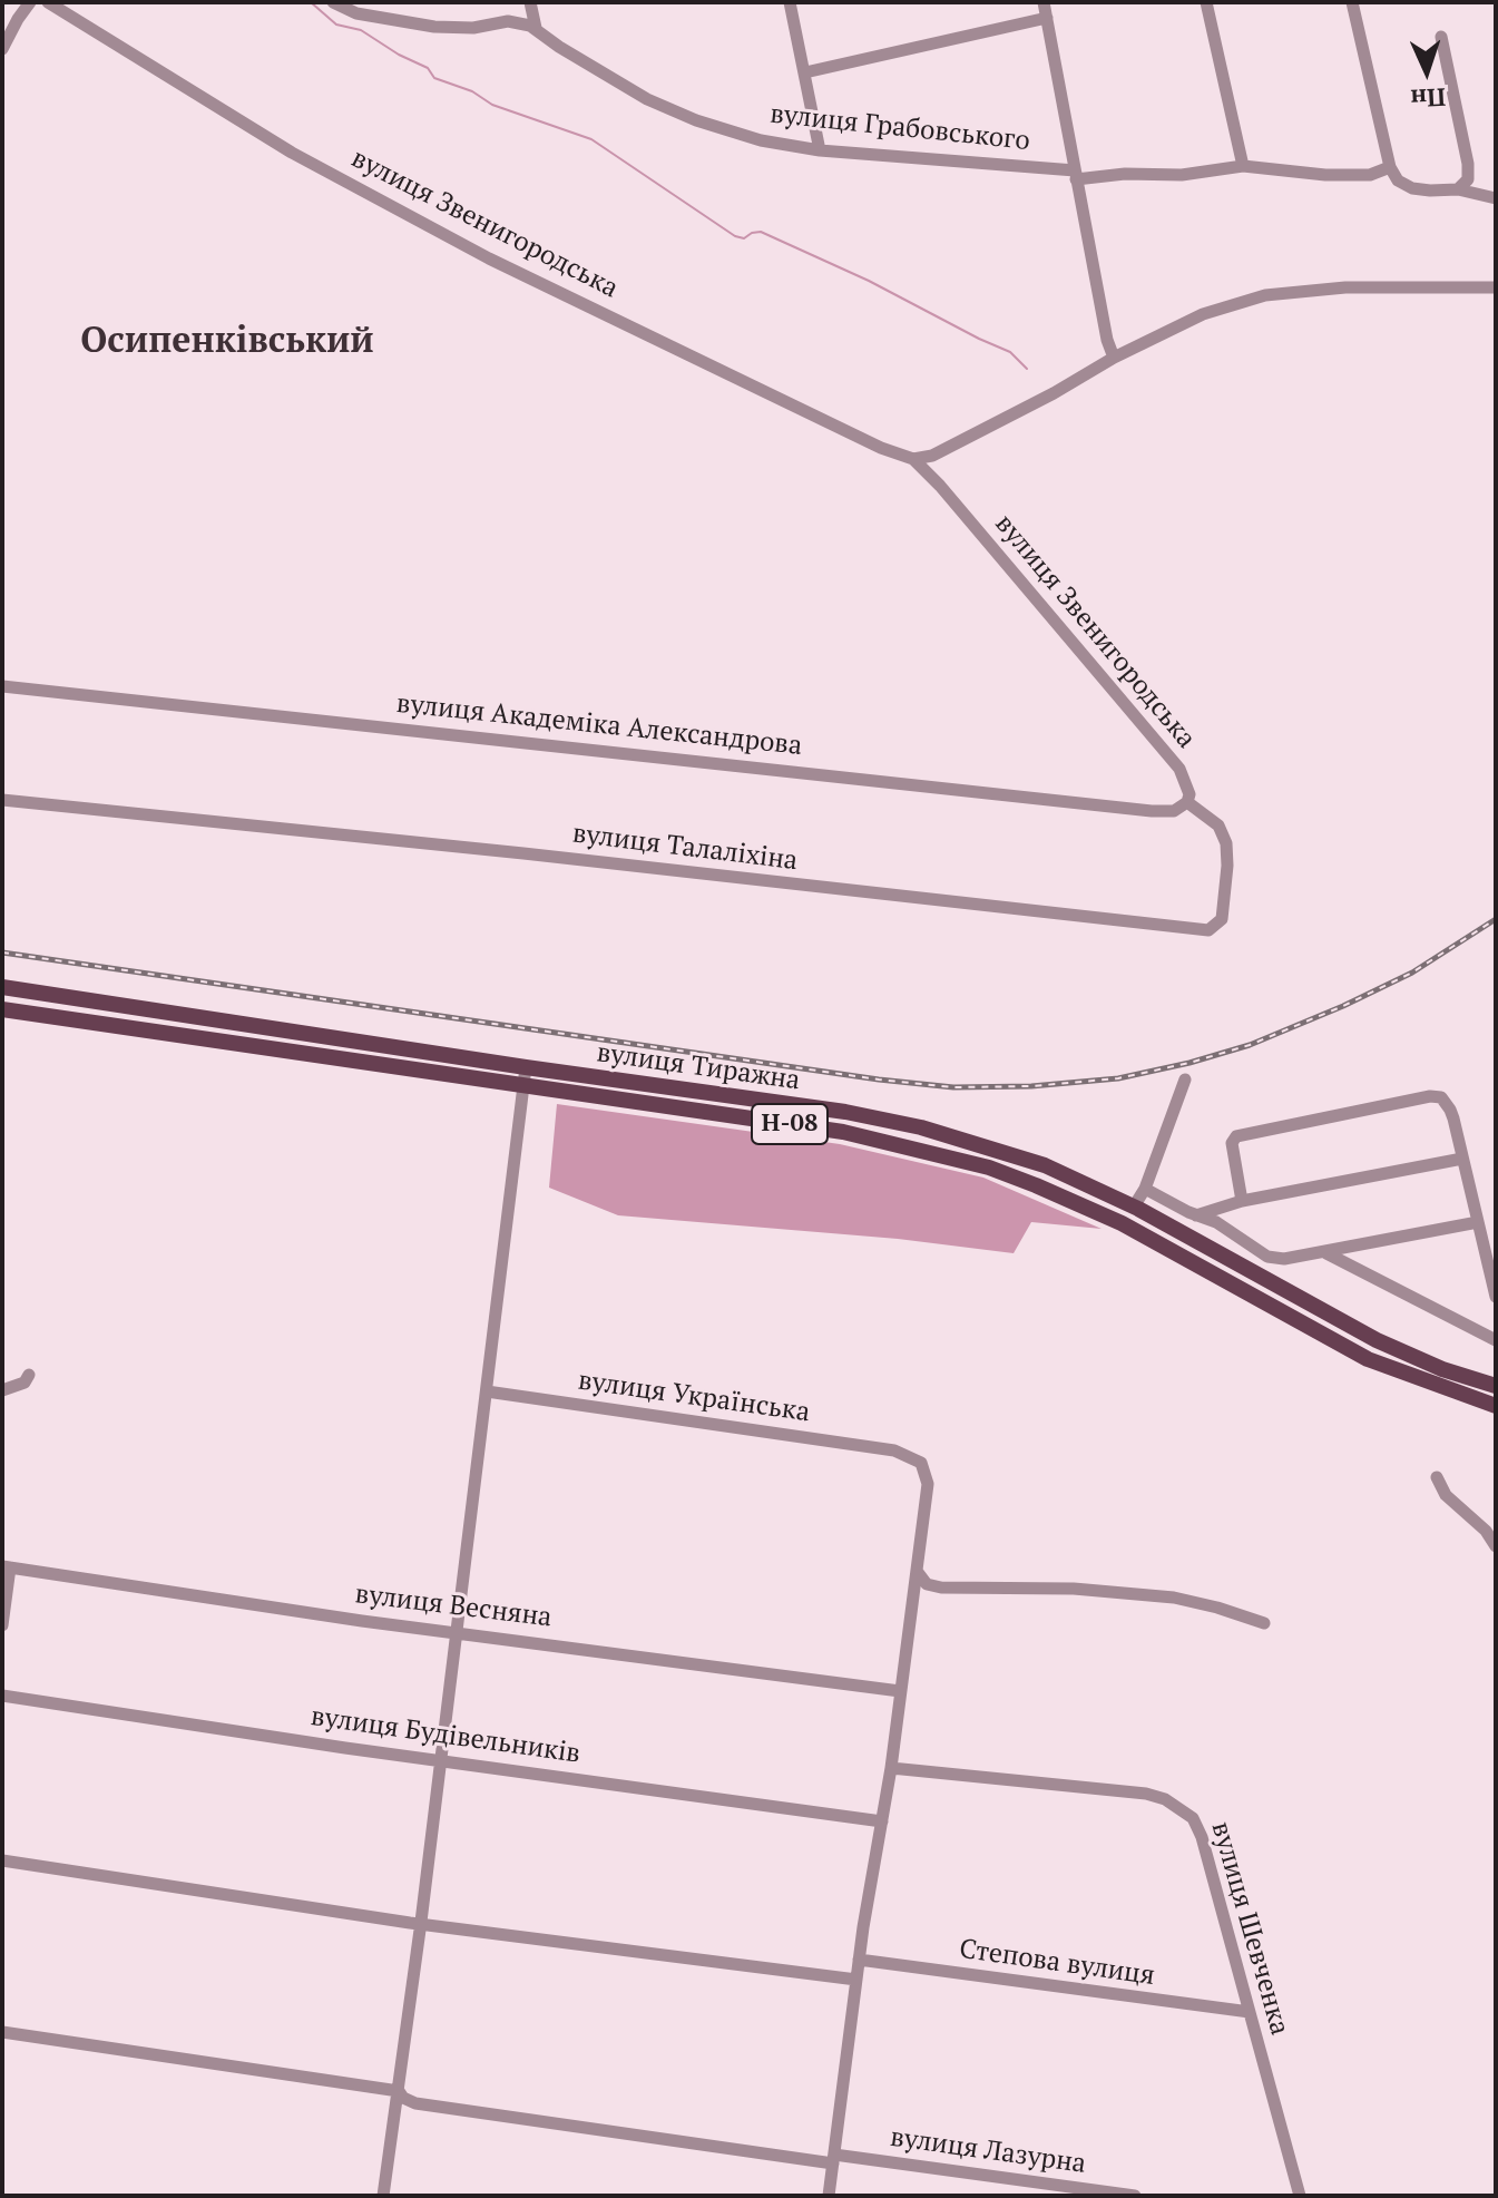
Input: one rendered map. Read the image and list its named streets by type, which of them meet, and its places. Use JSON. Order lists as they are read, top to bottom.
{
  "streets": {
    "main road": ["вулиця Тиражна", "Н-08"],
    "street": [
      "вулиця Грабовського",
      "вулиця Звенигородська",
      "вулиця Академіка Александрова",
      "вулиця Талаліхіна",
      "вулиця Українська",
      "вулиця Весняна",
      "вулиця Будівельників",
      "вулиця Шевченка",
      "Степова вулиця",
      "вулиця Лазурна"
    ]
  },
  "crossings": [
    ["вулиця Звенигородська", "вулиця Академіка Александрова"],
    ["вулиця Звенигородська", "вулиця Талаліхіна"],
    ["вулиця Академіка Александрова", "вулиця Талаліхіна"],
    ["вулиця Шевченка", "Степова вулиця"]
  ],
  "districts": ["Осипенківський"],
  "north": "bottom"
}
